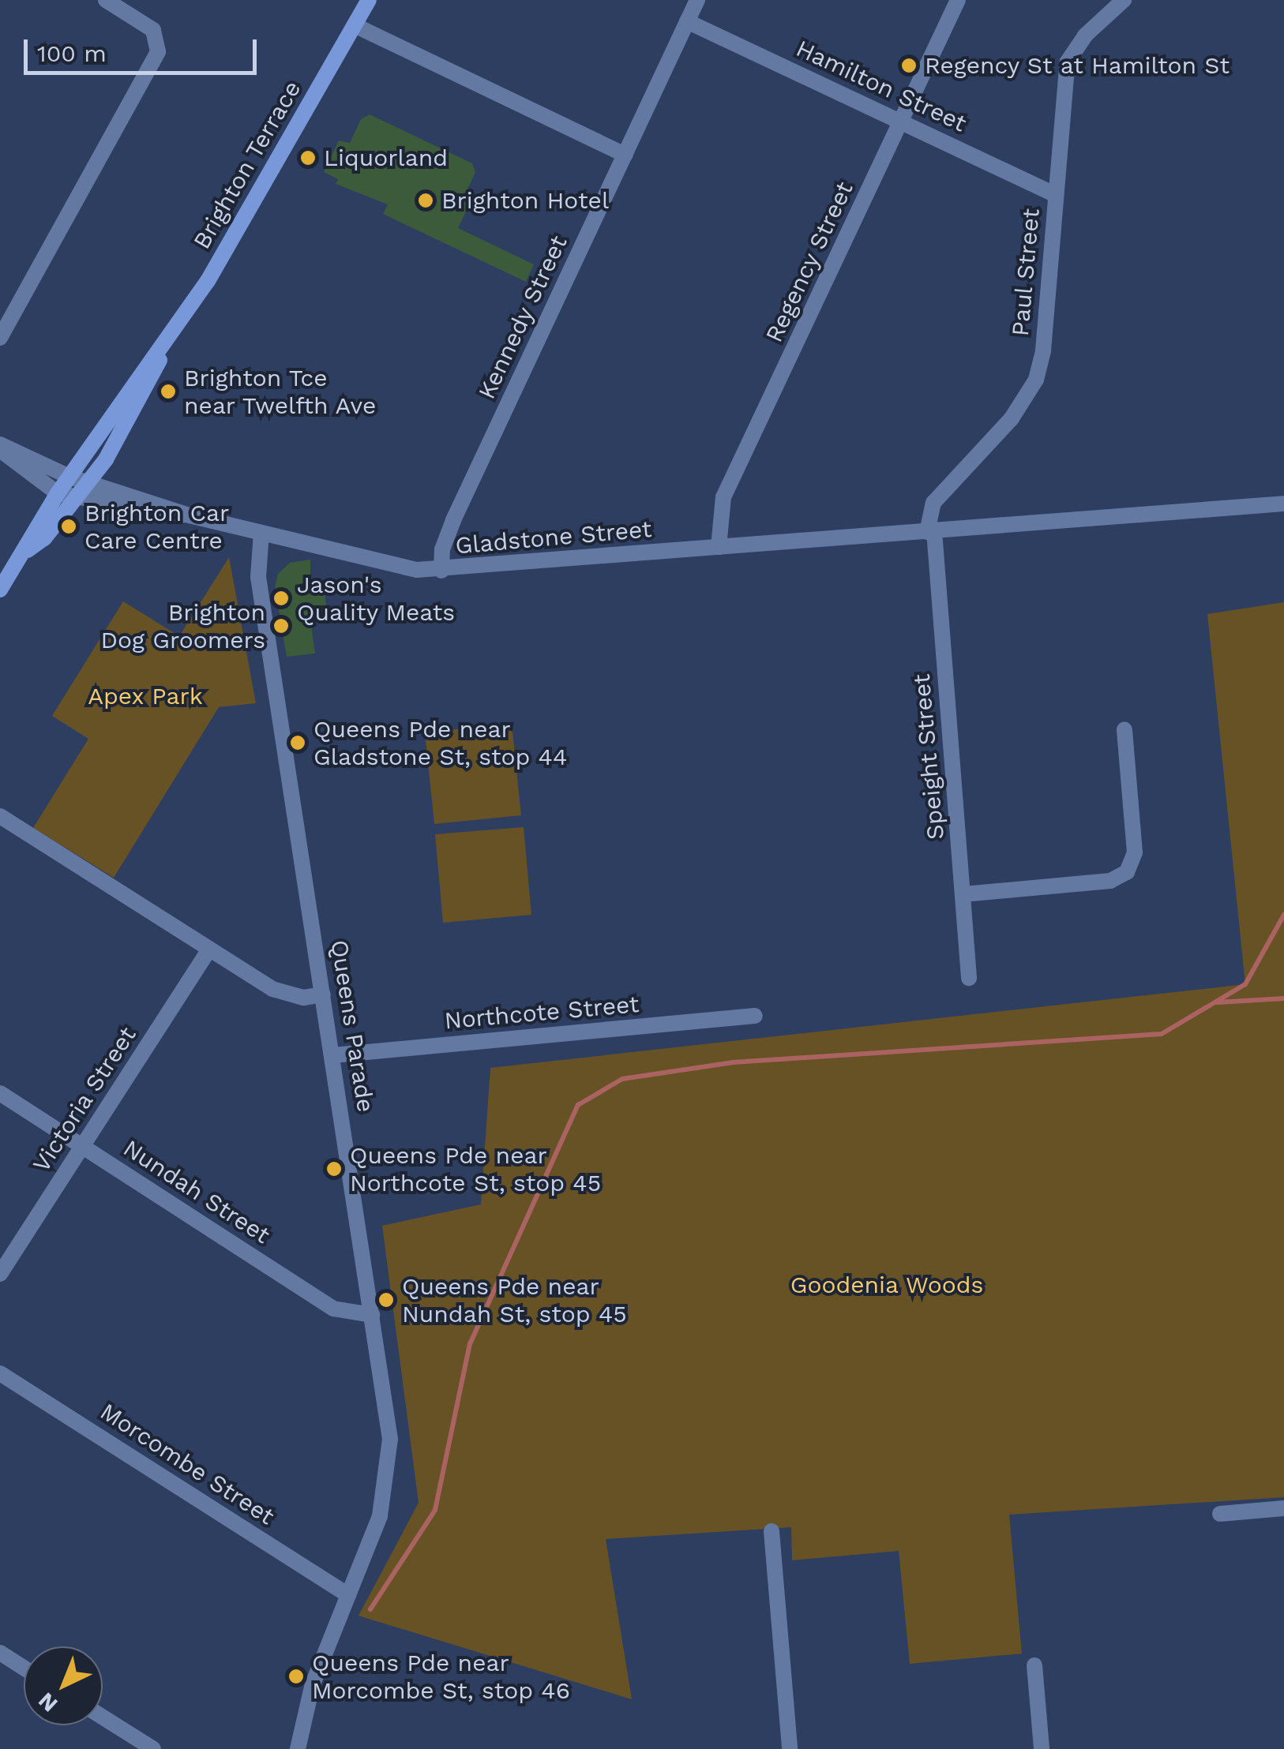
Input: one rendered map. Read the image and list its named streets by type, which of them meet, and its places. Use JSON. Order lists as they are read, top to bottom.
{
  "streets": {
    "main road": ["Brighton Terrace"],
    "street": [
      "Hamilton Street",
      "Regency Street",
      "Paul Street",
      "Kennedy Street",
      "Gladstone Street",
      "Speight Street",
      "Northcote Street",
      "Queens Parade",
      "Victoria Street",
      "Nundah Street",
      "Morcombe Street"
    ]
  },
  "crossings": [
    ["Hamilton Street", "Regency Street"],
    ["Hamilton Street", "Paul Street"],
    ["Hamilton Street", "Kennedy Street"],
    ["Brighton Terrace", "Gladstone Street"],
    ["Regency Street", "Gladstone Street"],
    ["Paul Street", "Gladstone Street"],
    ["Paul Street", "Speight Street"],
    ["Kennedy Street", "Gladstone Street"],
    ["Gladstone Street", "Speight Street"],
    ["Gladstone Street", "Queens Parade"],
    ["Northcote Street", "Queens Parade"],
    ["Queens Parade", "Nundah Street"],
    ["Queens Parade", "Morcombe Street"],
    ["Victoria Street", "Nundah Street"]
  ],
  "parks": ["Apex Park", "Goodenia Woods"],
  "places": [
    "Regency St at Hamilton St",
    "Liquorland",
    "Brighton Hotel",
    "Brighton Tce near Twelfth Ave",
    "Brighton Car Care Centre",
    "Jason's Quality Meats",
    "Brighton Dog Groomers",
    "Queens Pde near Gladstone St, stop 44",
    "Queens Pde near Northcote St, stop 45",
    "Queens Pde near Nundah St, stop 45",
    "Queens Pde near Morcombe St, stop 46"
  ],
  "scale_bar": "100 m",
  "north": "bottom left"
}
